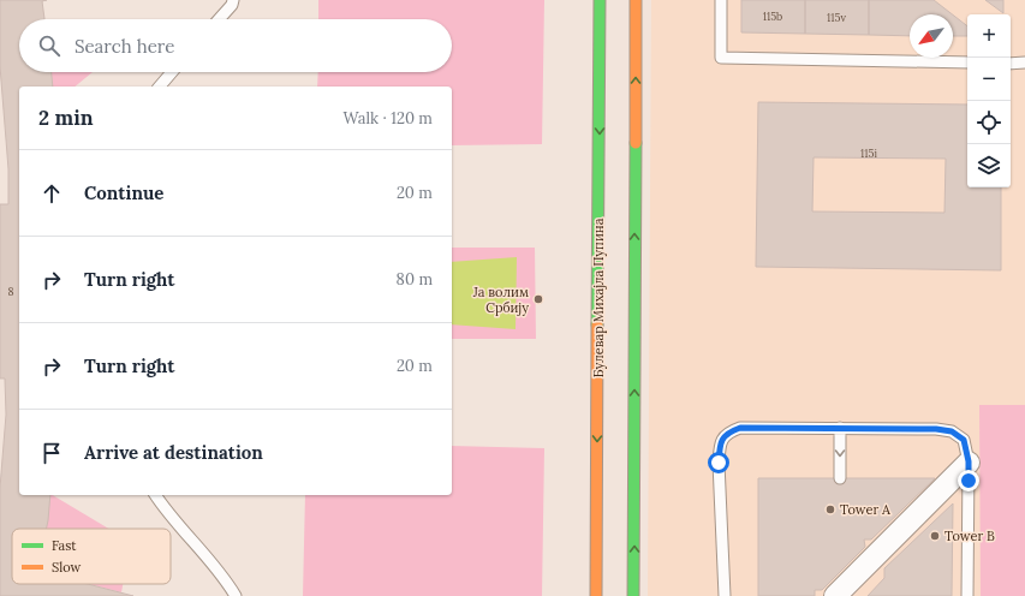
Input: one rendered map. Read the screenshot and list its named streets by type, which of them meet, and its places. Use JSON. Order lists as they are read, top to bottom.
{
  "streets": {
    "main road": ["Булевар Михајла Пупина"]
  },
  "places": ["Ја волим Србију", "Tower A", "Tower B"],
  "house_numbers": [
    "115b",
    "115v",
    "115i",
    "8"
  ],
  "legend": ["Fast", "Slow"],
  "north": "bottom left",
  "page": {
    "map_buttons": ["+", "−"],
    "search": "Search here",
    "heading": ["2 min", "Walk · 120 m"],
    "list": [
      ["Continue", "20 m"],
      ["Turn right", "80 m"],
      ["Turn right", "20 m"],
      "Arrive at destination"
    ]
  }
}
